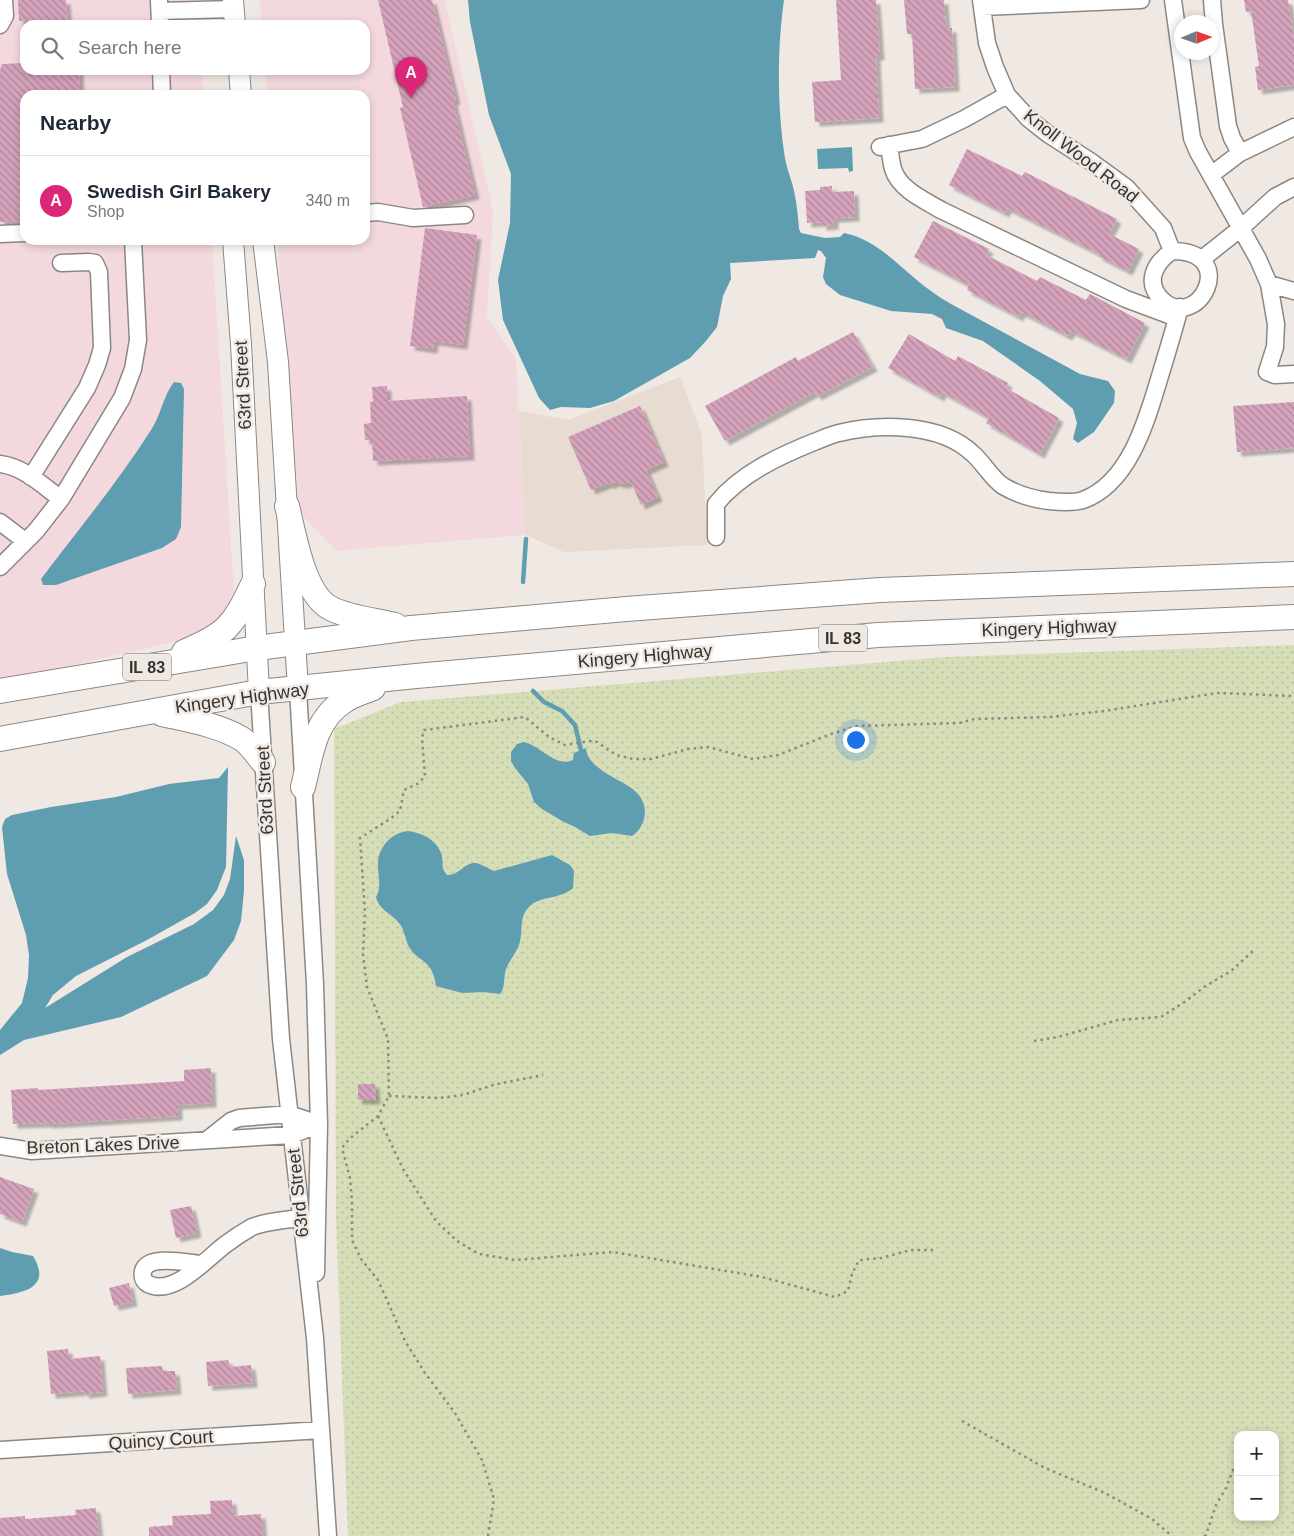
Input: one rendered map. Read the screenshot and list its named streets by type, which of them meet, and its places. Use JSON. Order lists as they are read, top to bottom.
{
  "streets": {
    "highway": ["Kingery Highway", "IL 83"],
    "main road": ["63rd Street"],
    "street": ["Knoll Wood Road", "Breton Lakes Drive", "Quincy Court"]
  },
  "crossings": [
    ["63rd Street", "Kingery Highway"],
    ["63rd Street", "IL 83"],
    ["63rd Street", "Breton Lakes Drive"],
    ["63rd Street", "Quincy Court"]
  ],
  "north": "right",
  "page": {
    "search": "Search here",
    "pins": "A",
    "heading": "Nearby",
    "list": [
      {
        "mark": "A",
        "name": "Swedish Girl Bakery",
        "note": "Shop",
        "value": "340 m"
      }
    ],
    "map_buttons": ["+", "−"]
  }
}
